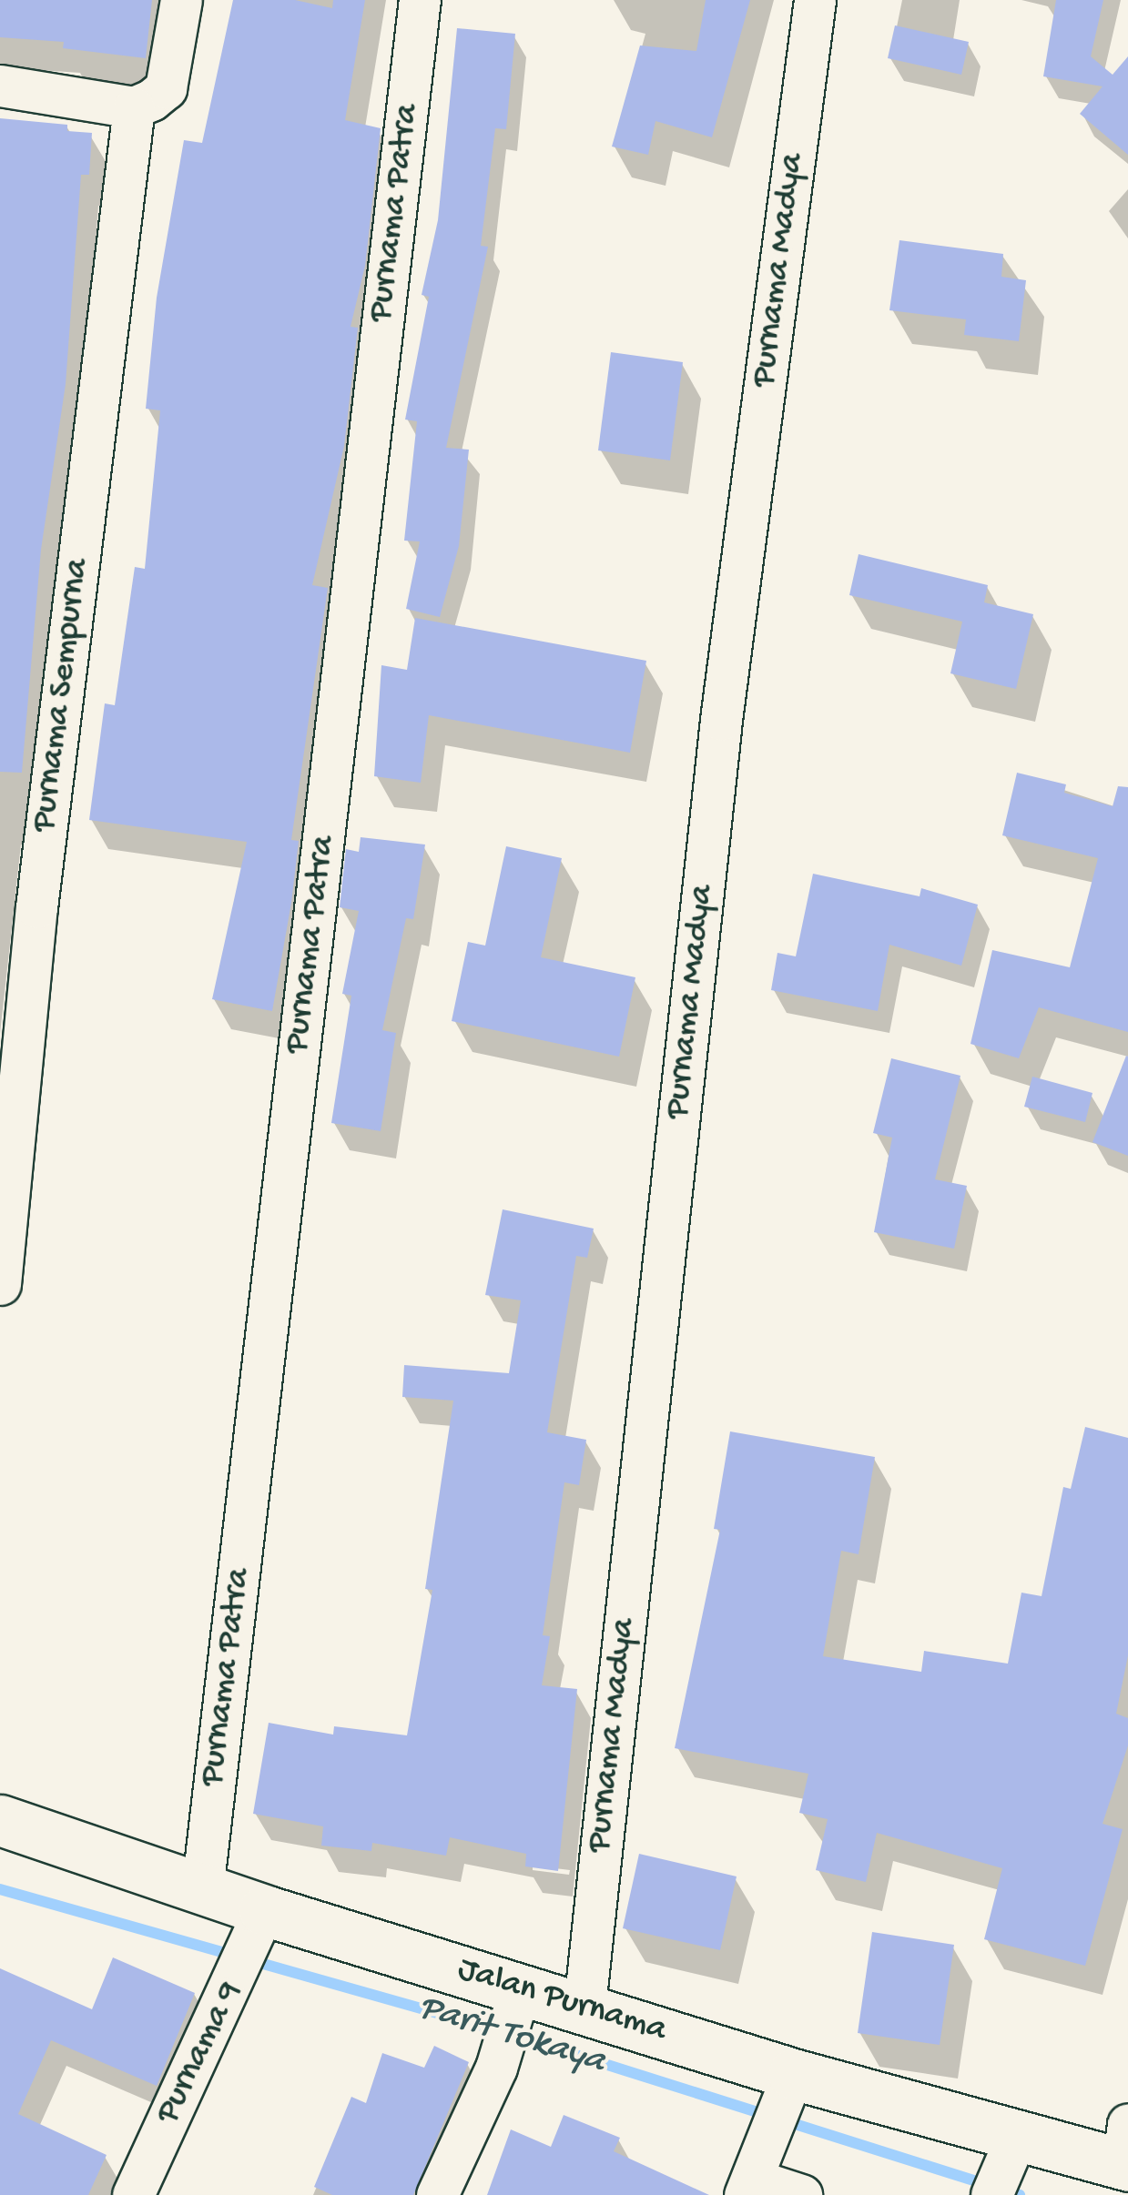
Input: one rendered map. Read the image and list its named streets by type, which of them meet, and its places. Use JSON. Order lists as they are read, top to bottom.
{
  "streets": {
    "street": [
      "Purnama Patra",
      "Purnama Madya",
      "Purnama Sempurna",
      "Jalan Purnama",
      "Purnama 9"
    ]
  },
  "crossings": [
    ["Purnama Patra", "Jalan Purnama"],
    ["Purnama Madya", "Jalan Purnama"],
    ["Jalan Purnama", "Purnama 9"]
  ],
  "water": ["Parit Tokaya"]
}
